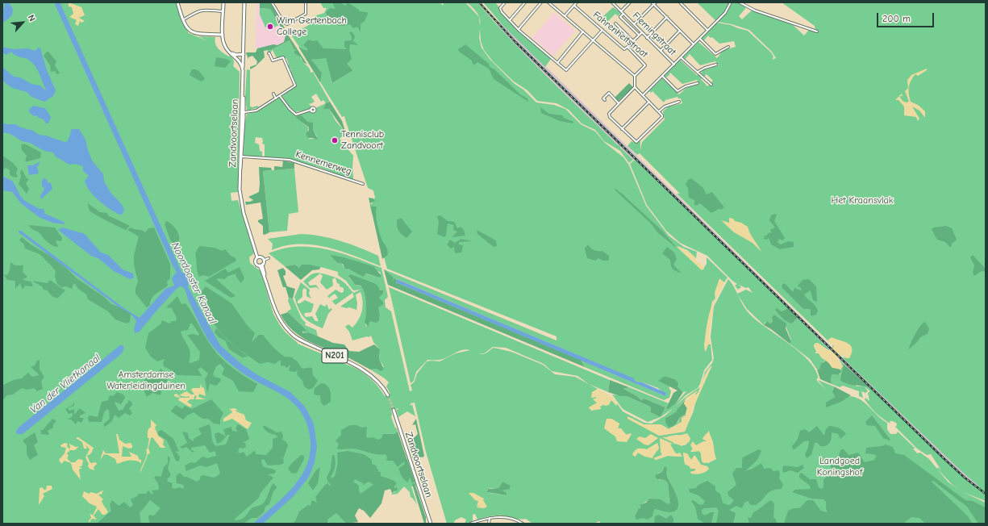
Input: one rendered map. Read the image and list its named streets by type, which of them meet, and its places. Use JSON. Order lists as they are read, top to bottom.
{
  "streets": {
    "main road": ["Zandvoortselaan", "N201"],
    "street": ["Flemingstraat", "Fahrenheitstraat", "Kennemerweg"]
  },
  "crossings": [
    ["Zandvoortselaan", "Kennemerweg"],
    ["Zandvoortselaan", "N201"]
  ],
  "water": ["Noordooster Kanaal", "Van der Vlietkanaal"],
  "parks": ["Het Kraansvlak", "Amsterdamse Waterleidingduinen", "Landgoed Koningshof"],
  "places": ["Wim Gertenbach College", "Tennisclub Zandvoort"],
  "scale_bar": "200 m",
  "north": "top right"
}
